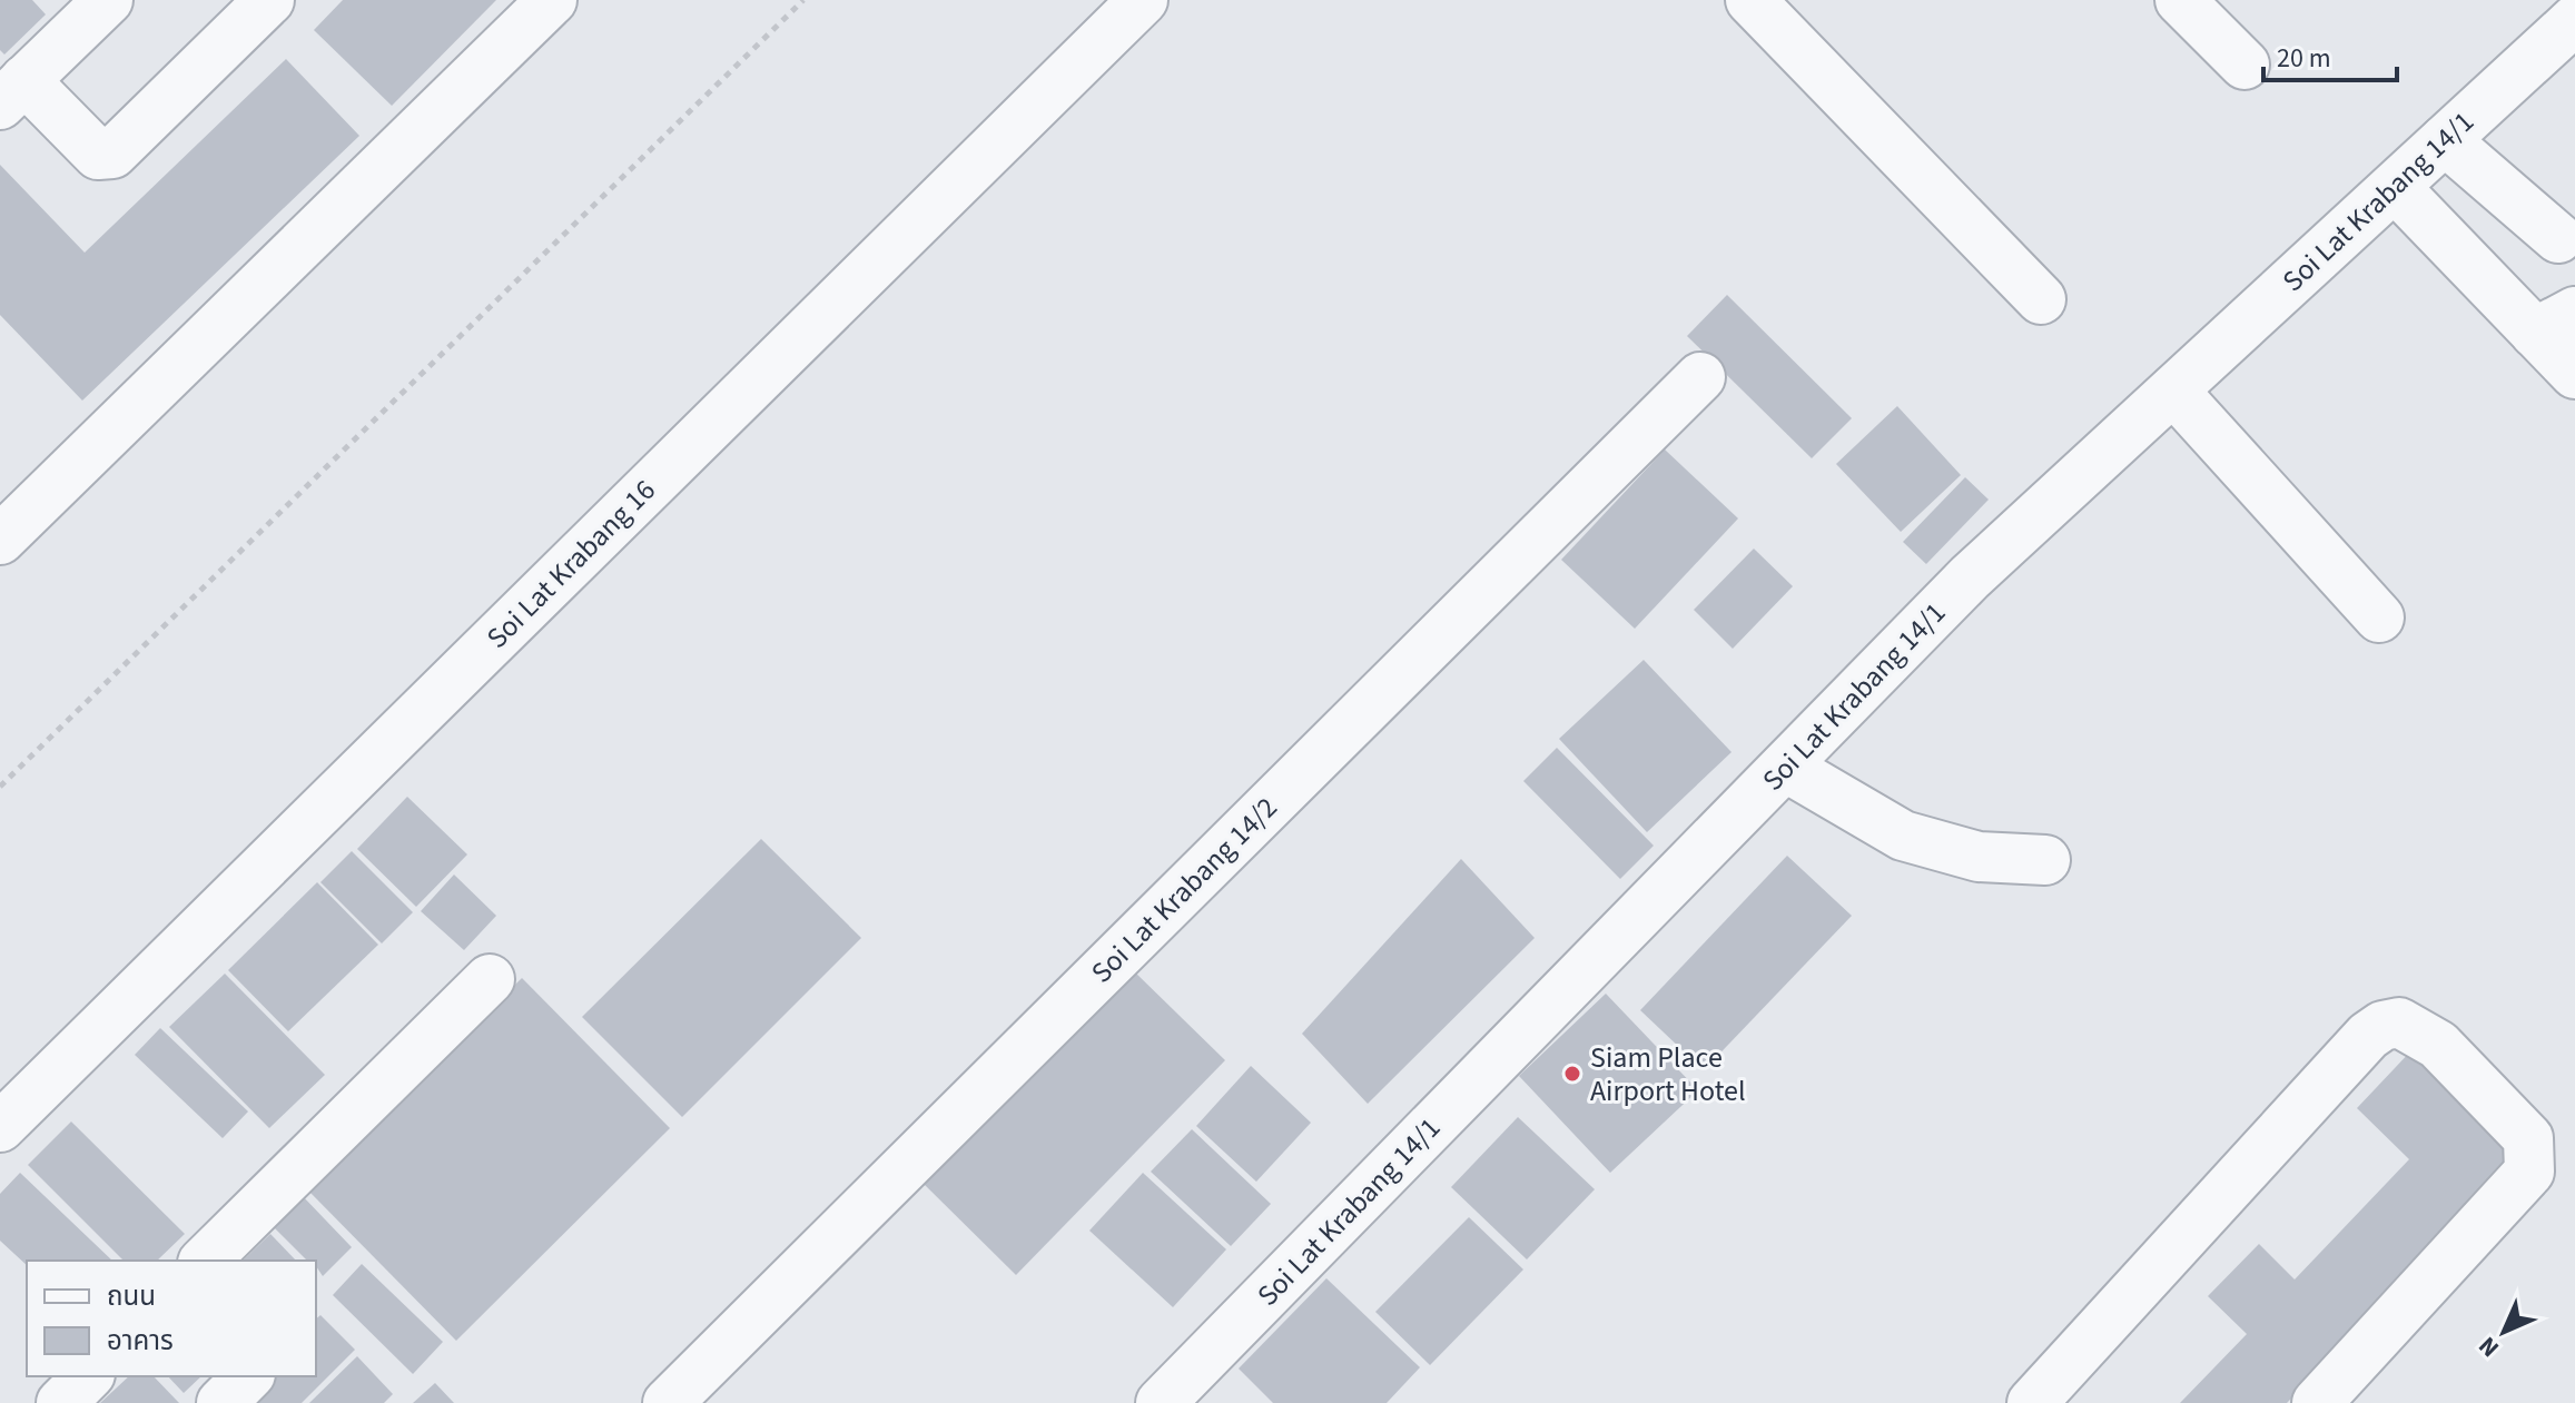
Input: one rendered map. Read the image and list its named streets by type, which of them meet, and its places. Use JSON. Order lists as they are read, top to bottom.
{
  "streets": {
    "street": ["Soi Lat Krabang 14/1", "Soi Lat Krabang 16", "Soi Lat Krabang 14/2"]
  },
  "places": ["Siam Place Airport Hotel"],
  "legend": ["ถนน", "อาคาร"],
  "scale_bar": "20 m",
  "north": "bottom left"
}
